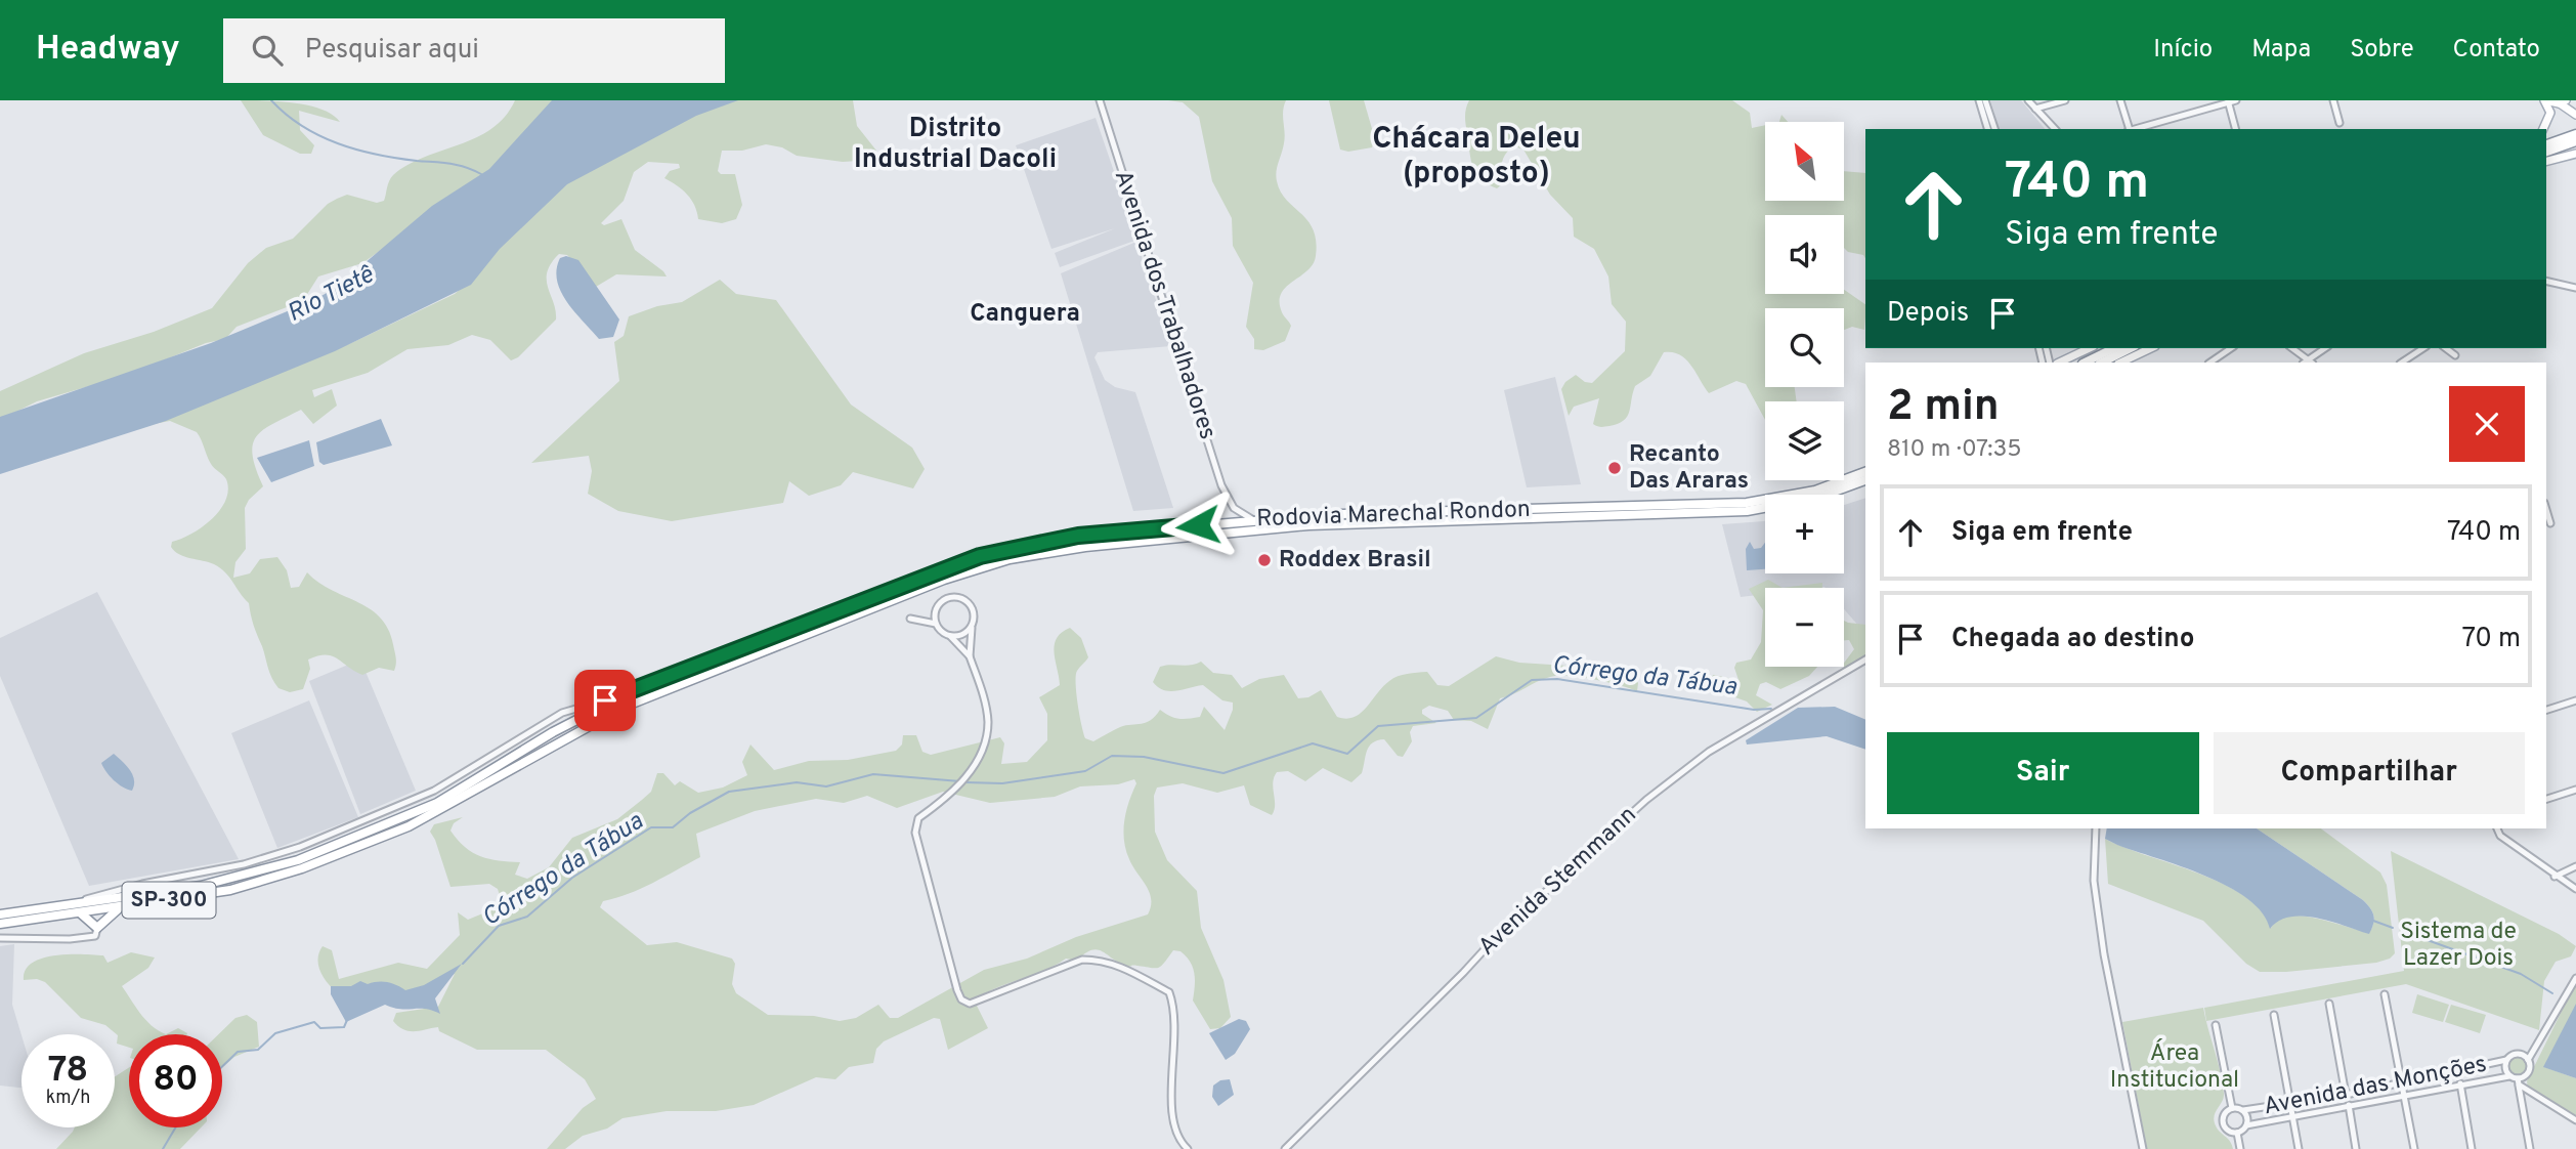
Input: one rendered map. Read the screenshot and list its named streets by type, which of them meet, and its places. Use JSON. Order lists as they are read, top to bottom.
{
  "streets": {
    "highway": ["Rodovia Marechal Rondon", "SP-300"],
    "street": ["Avenida dos Trabalhadores", "Avenida Stemmann", "Avenida das Monções"]
  },
  "districts": ["Distrito Industrial Dacoli", "Chácara Deleu (proposto)", "Canguera"],
  "water": ["Rio Tietê", "Córrego da Tábua"],
  "parks": ["Sistema de Lazer Dois", "Área Institucional"],
  "places": ["Recanto Das Araras", "Roddex Brasil"],
  "north": "top left",
  "page": {
    "header": "Headway",
    "search": "Pesquisar aqui",
    "nav": [
      "Início",
      "Mapa",
      "Sobre",
      "Contato"
    ],
    "map_buttons": ["+", "−"],
    "turn": ["740 m", "Siga em frente"],
    "then": "Depois",
    "heading": ["2 min", "810 m · 07:35"],
    "list": [
      {
        "name": "Siga em frente",
        "value": "740 m"
      },
      {
        "name": "Chegada ao destino",
        "value": "70 m"
      }
    ],
    "buttons": ["Sair", "Compartilhar"],
    "speed": "78 km/h",
    "limit": "80"
  }
}
